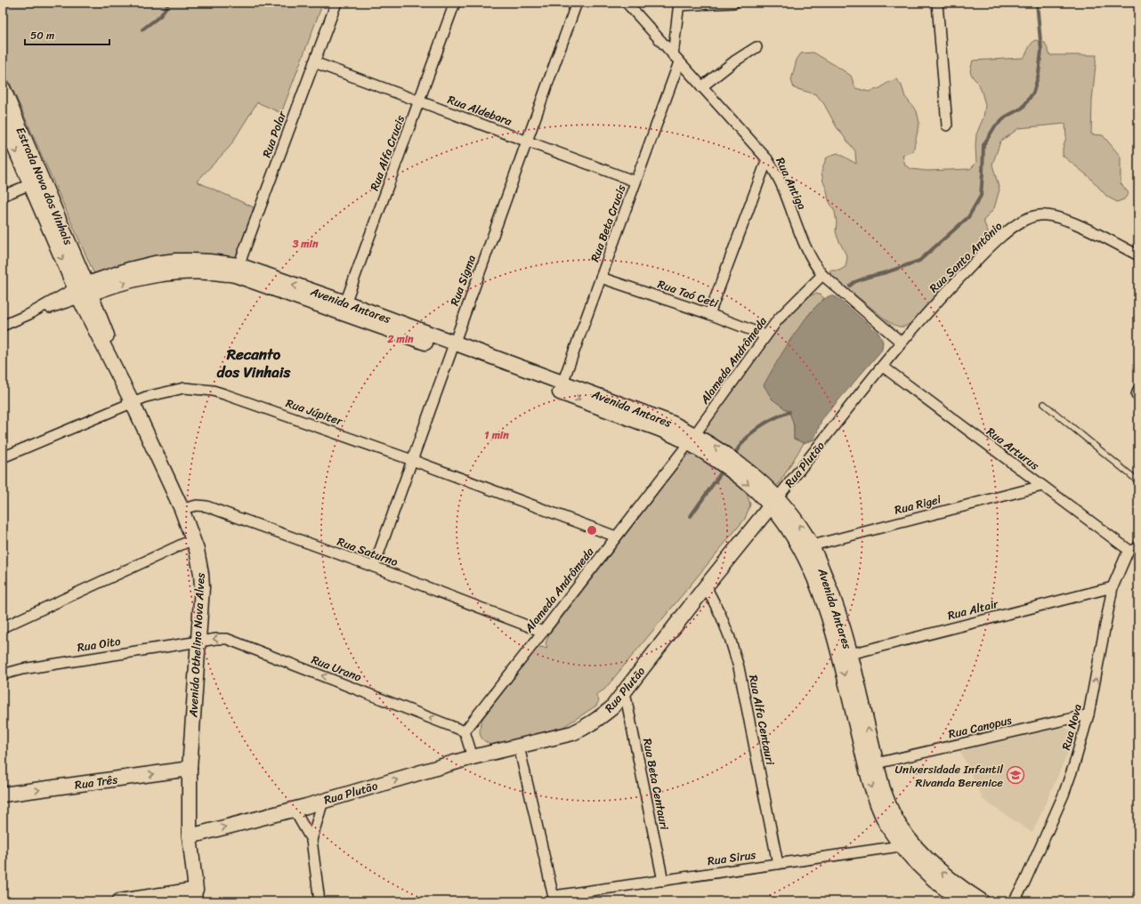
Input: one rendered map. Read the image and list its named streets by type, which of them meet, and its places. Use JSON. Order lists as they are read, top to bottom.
{
  "streets": {
    "main road": [
      "Estrada Nova dos Vinhais",
      "Avenida Antares",
      "Rua Plutão",
      "Avenida Othelino Nova Alves",
      "Rua Três"
    ],
    "street": [
      "Rua Aldebara",
      "Rua Polar",
      "Rua Alfa Crucis",
      "Rua Antiga",
      "Rua Beta Crucis",
      "Rua Santo Antônio",
      "Rua Sigma",
      "Rua Taó Ceti",
      "Alameda Andrômeda",
      "Rua Júpiter",
      "Rua Arturus",
      "Rua Rigei",
      "Rua Saturno",
      "Rua Altair",
      "Rua Oito",
      "Rua Urano",
      "Rua Alfa Centauri",
      "Rua Canopus",
      "Rua Nova",
      "Rua Beta Centauri",
      "Rua Sirus"
    ]
  },
  "crossings": [
    ["Rua Aldebara", "Rua Polar"],
    ["Rua Aldebara", "Rua Alfa Crucis"],
    ["Rua Aldebara", "Rua Beta Crucis"],
    ["Rua Aldebara", "Rua Sigma"],
    ["Rua Polar", "Avenida Antares"],
    ["Rua Alfa Crucis", "Avenida Antares"],
    ["Rua Antiga", "Rua Beta Crucis"],
    ["Rua Antiga", "Rua Santo Antônio"],
    ["Rua Antiga", "Alameda Andrômeda"],
    ["Rua Antiga", "Rua Plutão"],
    ["Estrada Nova dos Vinhais", "Avenida Antares"],
    ["Estrada Nova dos Vinhais", "Avenida Othelino Nova Alves"],
    ["Rua Beta Crucis", "Rua Taó Ceti"],
    ["Rua Beta Crucis", "Avenida Antares"],
    ["Rua Santo Antônio", "Rua Plutão"],
    ["Rua Sigma", "Avenida Antares"],
    ["Rua Sigma", "Rua Júpiter"],
    ["Rua Sigma", "Rua Saturno"],
    ["Rua Taó Ceti", "Alameda Andrômeda"],
    ["Avenida Antares", "Alameda Andrômeda"],
    ["Avenida Antares", "Rua Plutão"],
    ["Avenida Antares", "Rua Rigei"],
    ["Avenida Antares", "Rua Altair"],
    ["Avenida Antares", "Avenida Othelino Nova Alves"],
    ["Avenida Antares", "Rua Canopus"],
    ["Avenida Antares", "Rua Sirus"],
    ["Alameda Andrômeda", "Rua Júpiter"],
    ["Alameda Andrômeda", "Rua Saturno"],
    ["Alameda Andrômeda", "Rua Urano"],
    ["Rua Júpiter", "Avenida Othelino Nova Alves"],
    ["Rua Arturus", "Rua Plutão"],
    ["Rua Arturus", "Rua Rigei"],
    ["Rua Arturus", "Rua Nova"],
    ["Rua Plutão", "Avenida Othelino Nova Alves"],
    ["Rua Plutão", "Rua Alfa Centauri"],
    ["Rua Plutão", "Rua Beta Centauri"],
    ["Rua Saturno", "Avenida Othelino Nova Alves"],
    ["Rua Altair", "Rua Nova"],
    ["Rua Oito", "Avenida Othelino Nova Alves"],
    ["Rua Oito", "Rua Urano"],
    ["Avenida Othelino Nova Alves", "Rua Urano"],
    ["Avenida Othelino Nova Alves", "Rua Três"],
    ["Rua Alfa Centauri", "Rua Sirus"],
    ["Rua Canopus", "Rua Nova"],
    ["Rua Beta Centauri", "Rua Sirus"]
  ],
  "one_way": ["Rua Urano"],
  "districts": ["Recanto dos Vinhais"],
  "places": {
    "school or university": ["Universidade Infantil Rivanda Berenice"]
  },
  "scale_bar": "50 m",
  "rings": ["3 min", "2 min", "1 min"]
}
